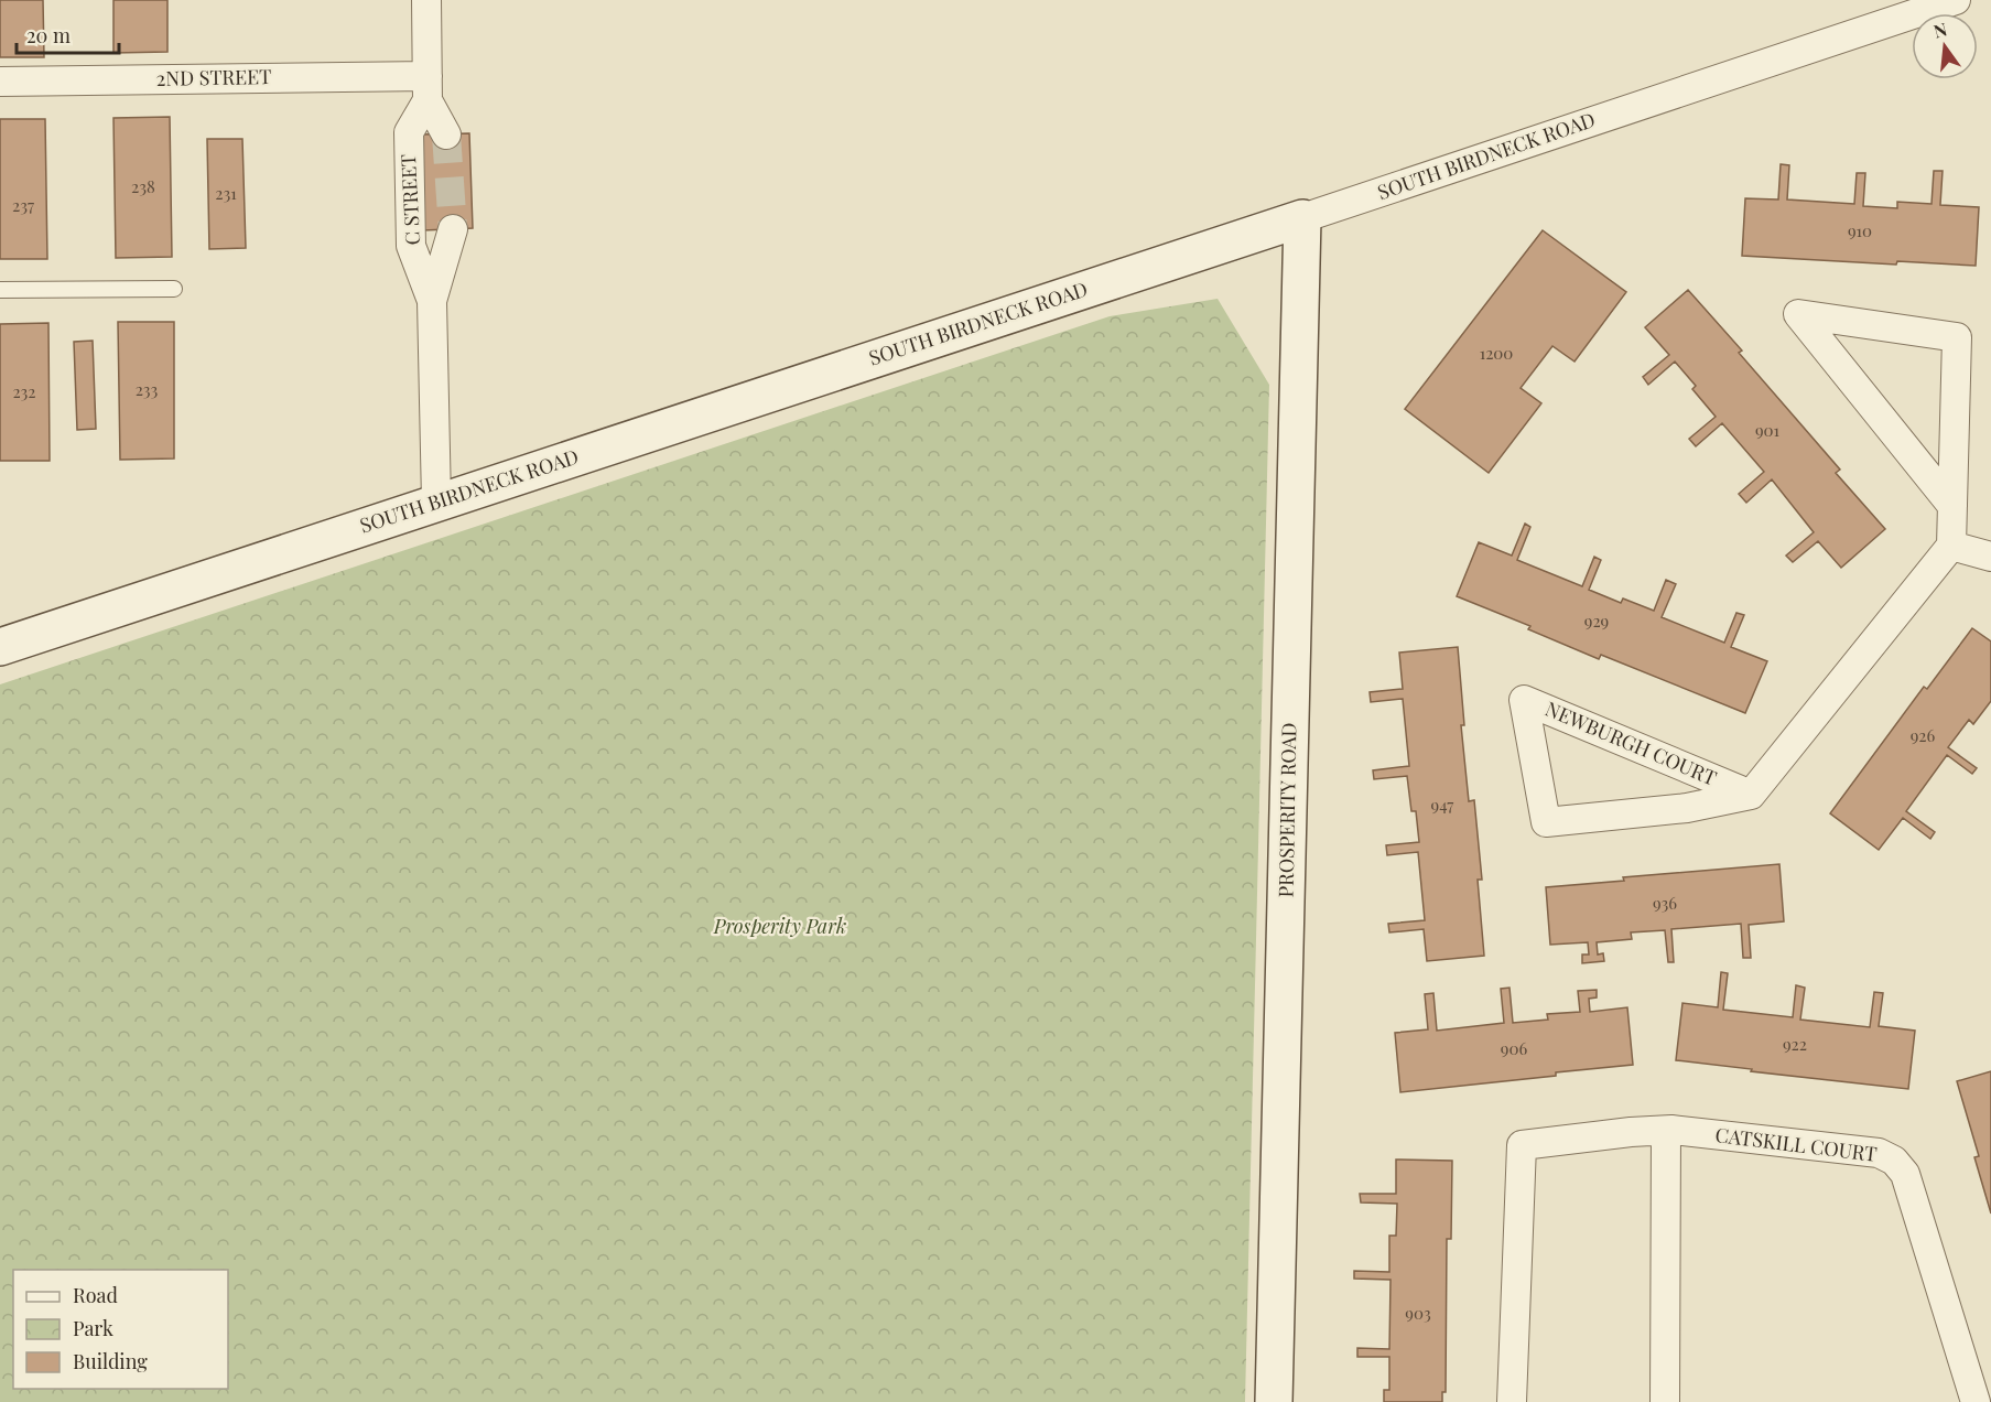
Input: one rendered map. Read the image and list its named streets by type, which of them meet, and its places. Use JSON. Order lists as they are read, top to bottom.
{
  "streets": {
    "street": [
      "2ND STREET",
      "SOUTH BIRDNECK ROAD",
      "C STREET",
      "NEWBURGH COURT",
      "PROSPERITY ROAD",
      "CATSKILL COURT"
    ]
  },
  "crossings": [
    ["2ND STREET", "C STREET"],
    ["SOUTH BIRDNECK ROAD", "C STREET"],
    ["SOUTH BIRDNECK ROAD", "PROSPERITY ROAD"]
  ],
  "parks": ["Prosperity Park"],
  "house_numbers": [
    "238",
    "231",
    "237",
    "910",
    "1200",
    "233",
    "232",
    "901",
    "929",
    "926",
    "947",
    "936",
    "922",
    "906",
    "903"
  ],
  "legend": ["Road", "Park", "Building"],
  "scale_bar": "20 m",
  "north": "top"
}
